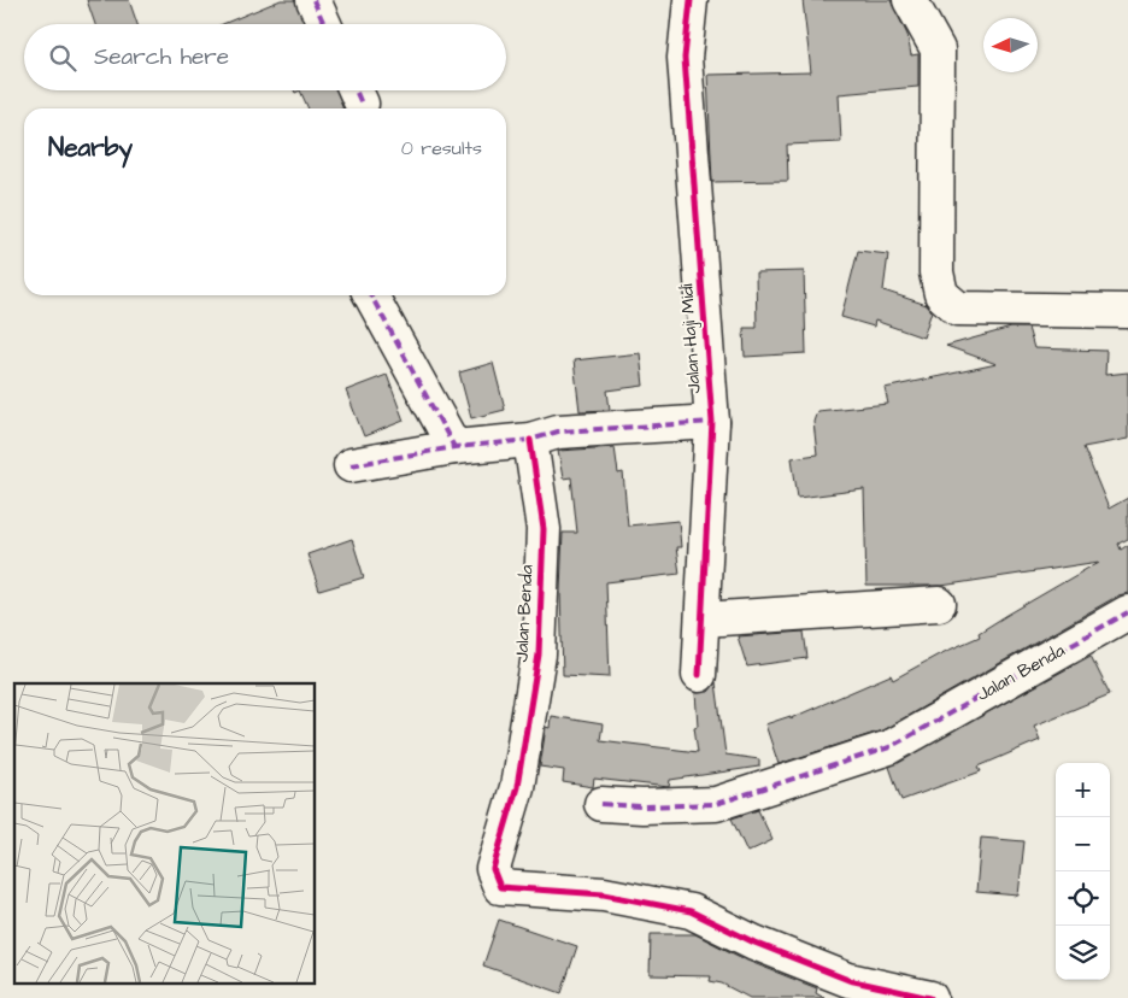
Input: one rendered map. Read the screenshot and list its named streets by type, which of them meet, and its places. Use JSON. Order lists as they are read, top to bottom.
{
  "streets": {
    "street": ["Jalan Haji Midi", "Jalan Benda"]
  },
  "north": "left",
  "page": {
    "search": "Search here",
    "heading": ["Nearby", "0 results"],
    "map_buttons": ["+", "−"]
  }
}
